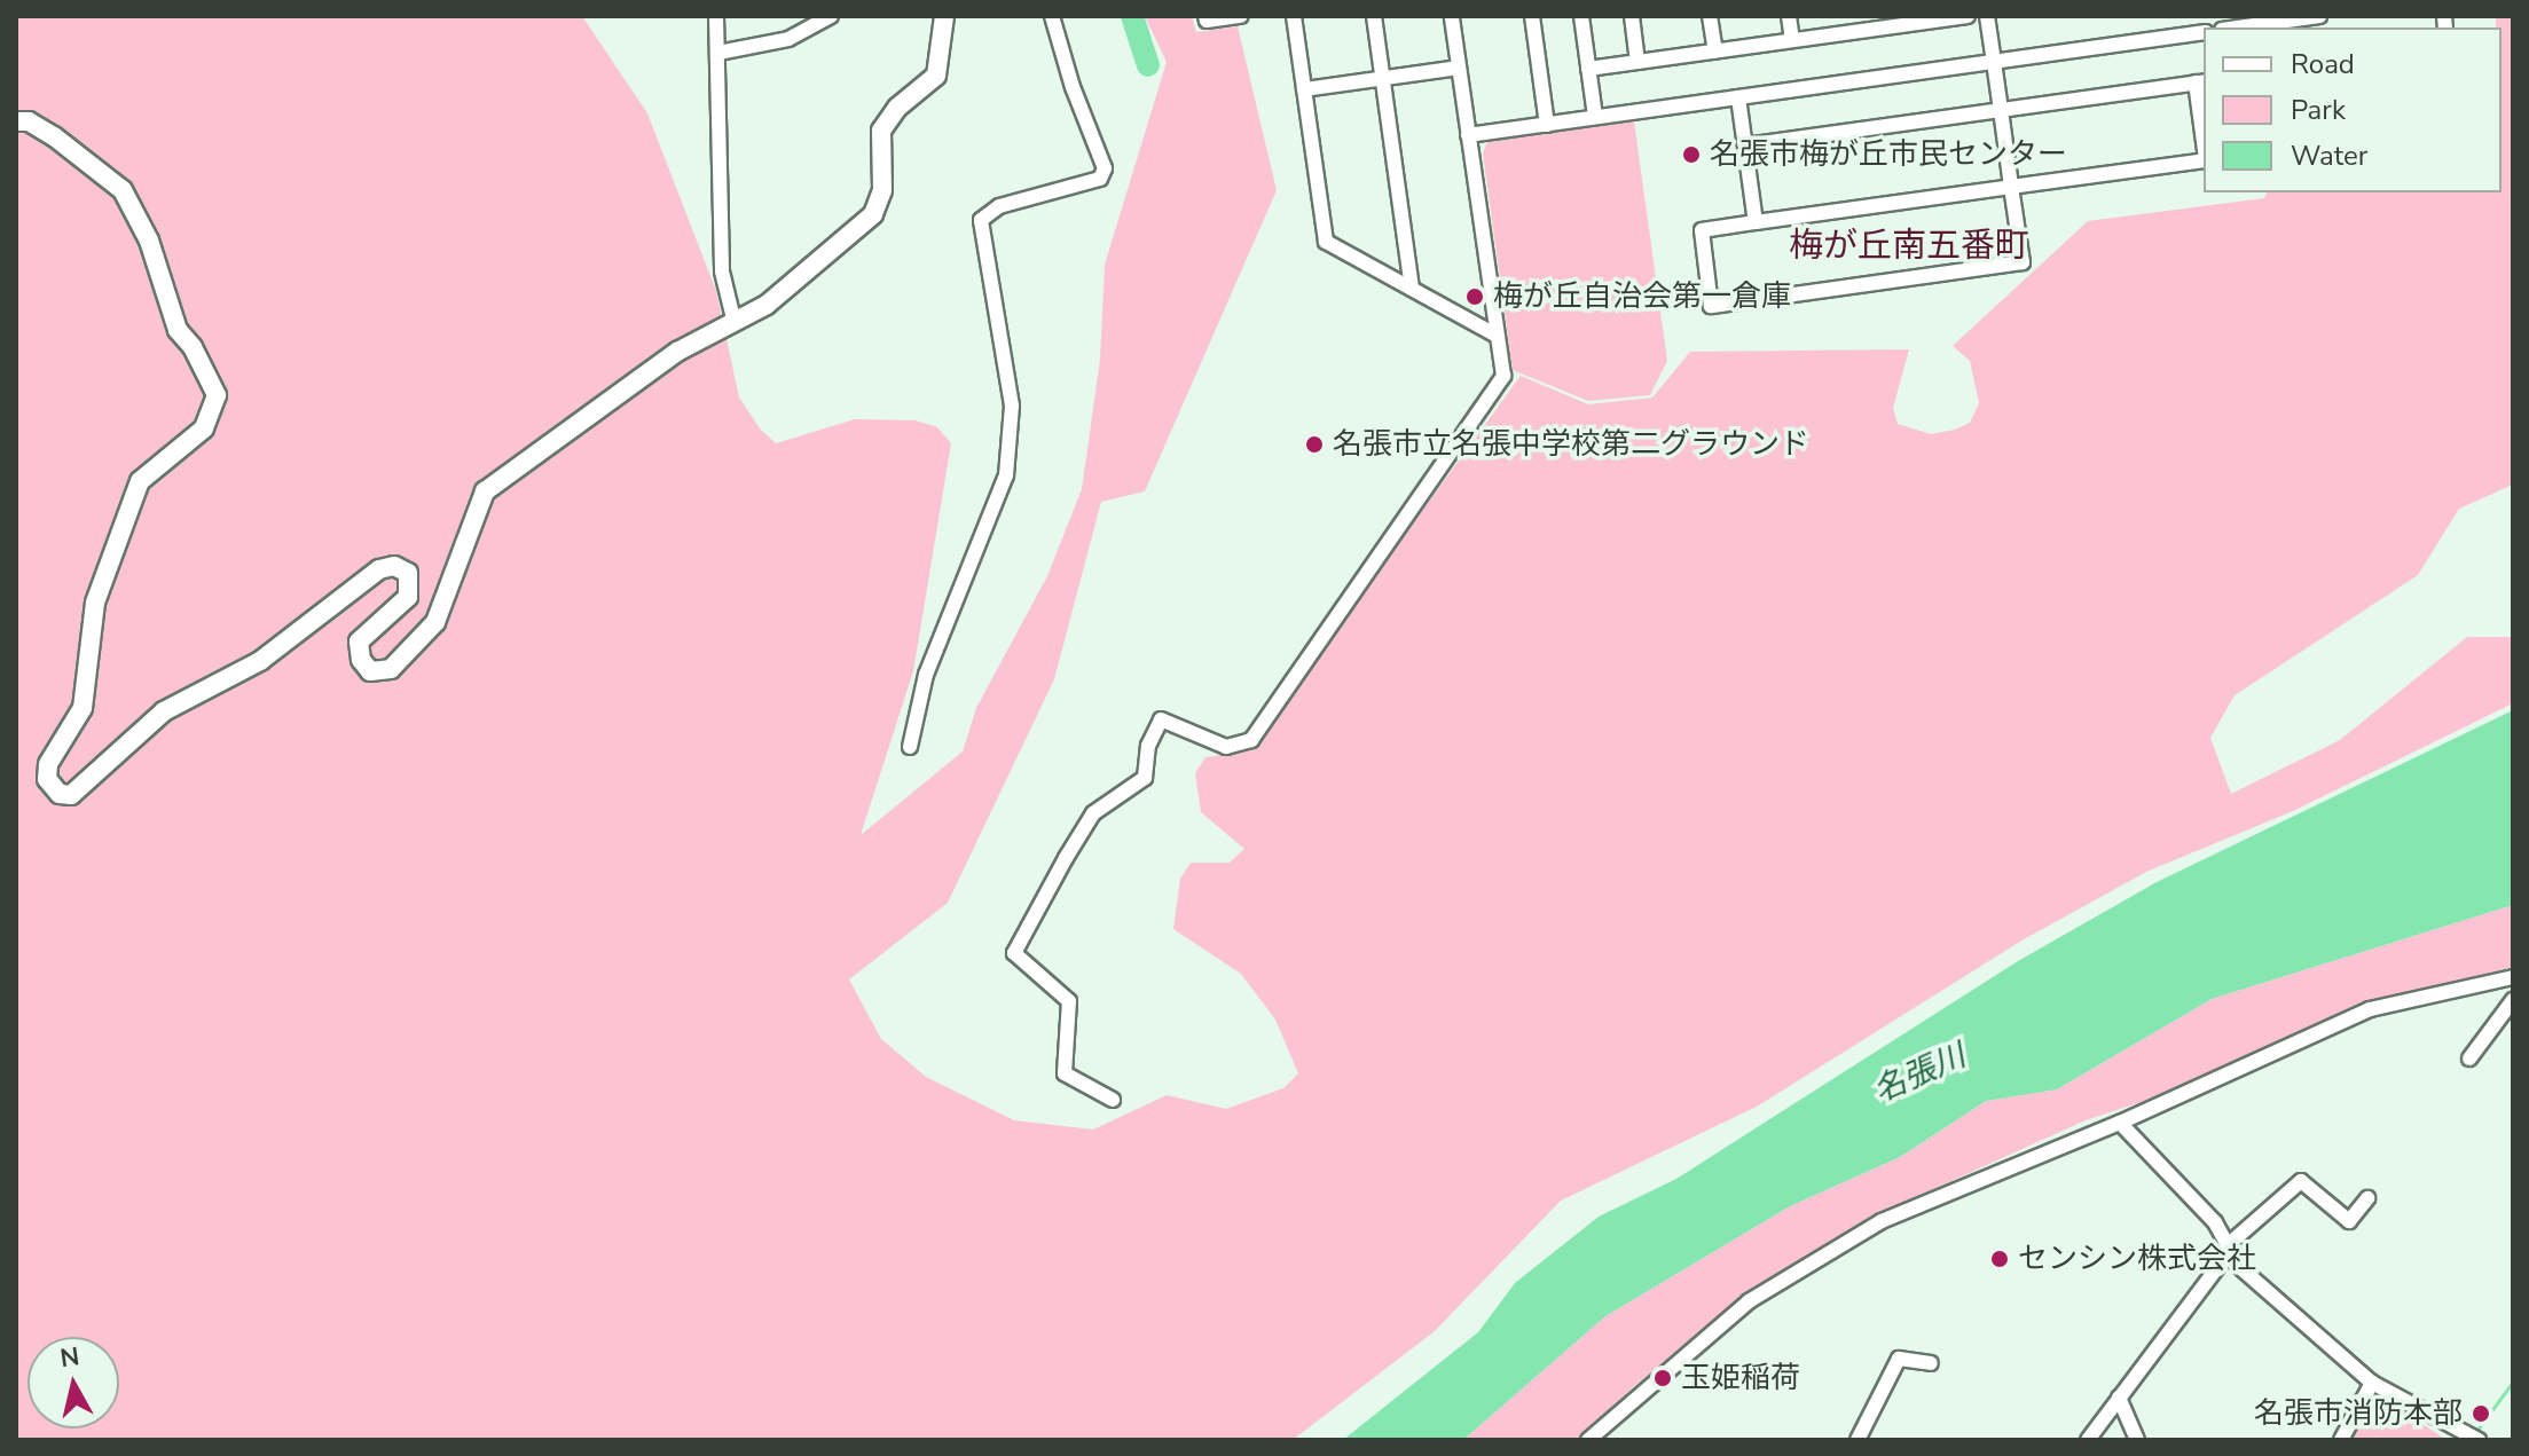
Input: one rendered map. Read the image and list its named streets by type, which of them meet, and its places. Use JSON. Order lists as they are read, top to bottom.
{
  "districts": ["梅が丘南五番町"],
  "water": ["名張川"],
  "places": [
    "名張市梅が丘市民センター",
    "梅が丘自治会第一倉庫",
    "名張市立名張中学校第二グラウンド",
    "センシン株式会社",
    "玉姫稲荷",
    "名張市消防本部"
  ],
  "legend": ["Road", "Park", "Water"],
  "north": "top"
}
